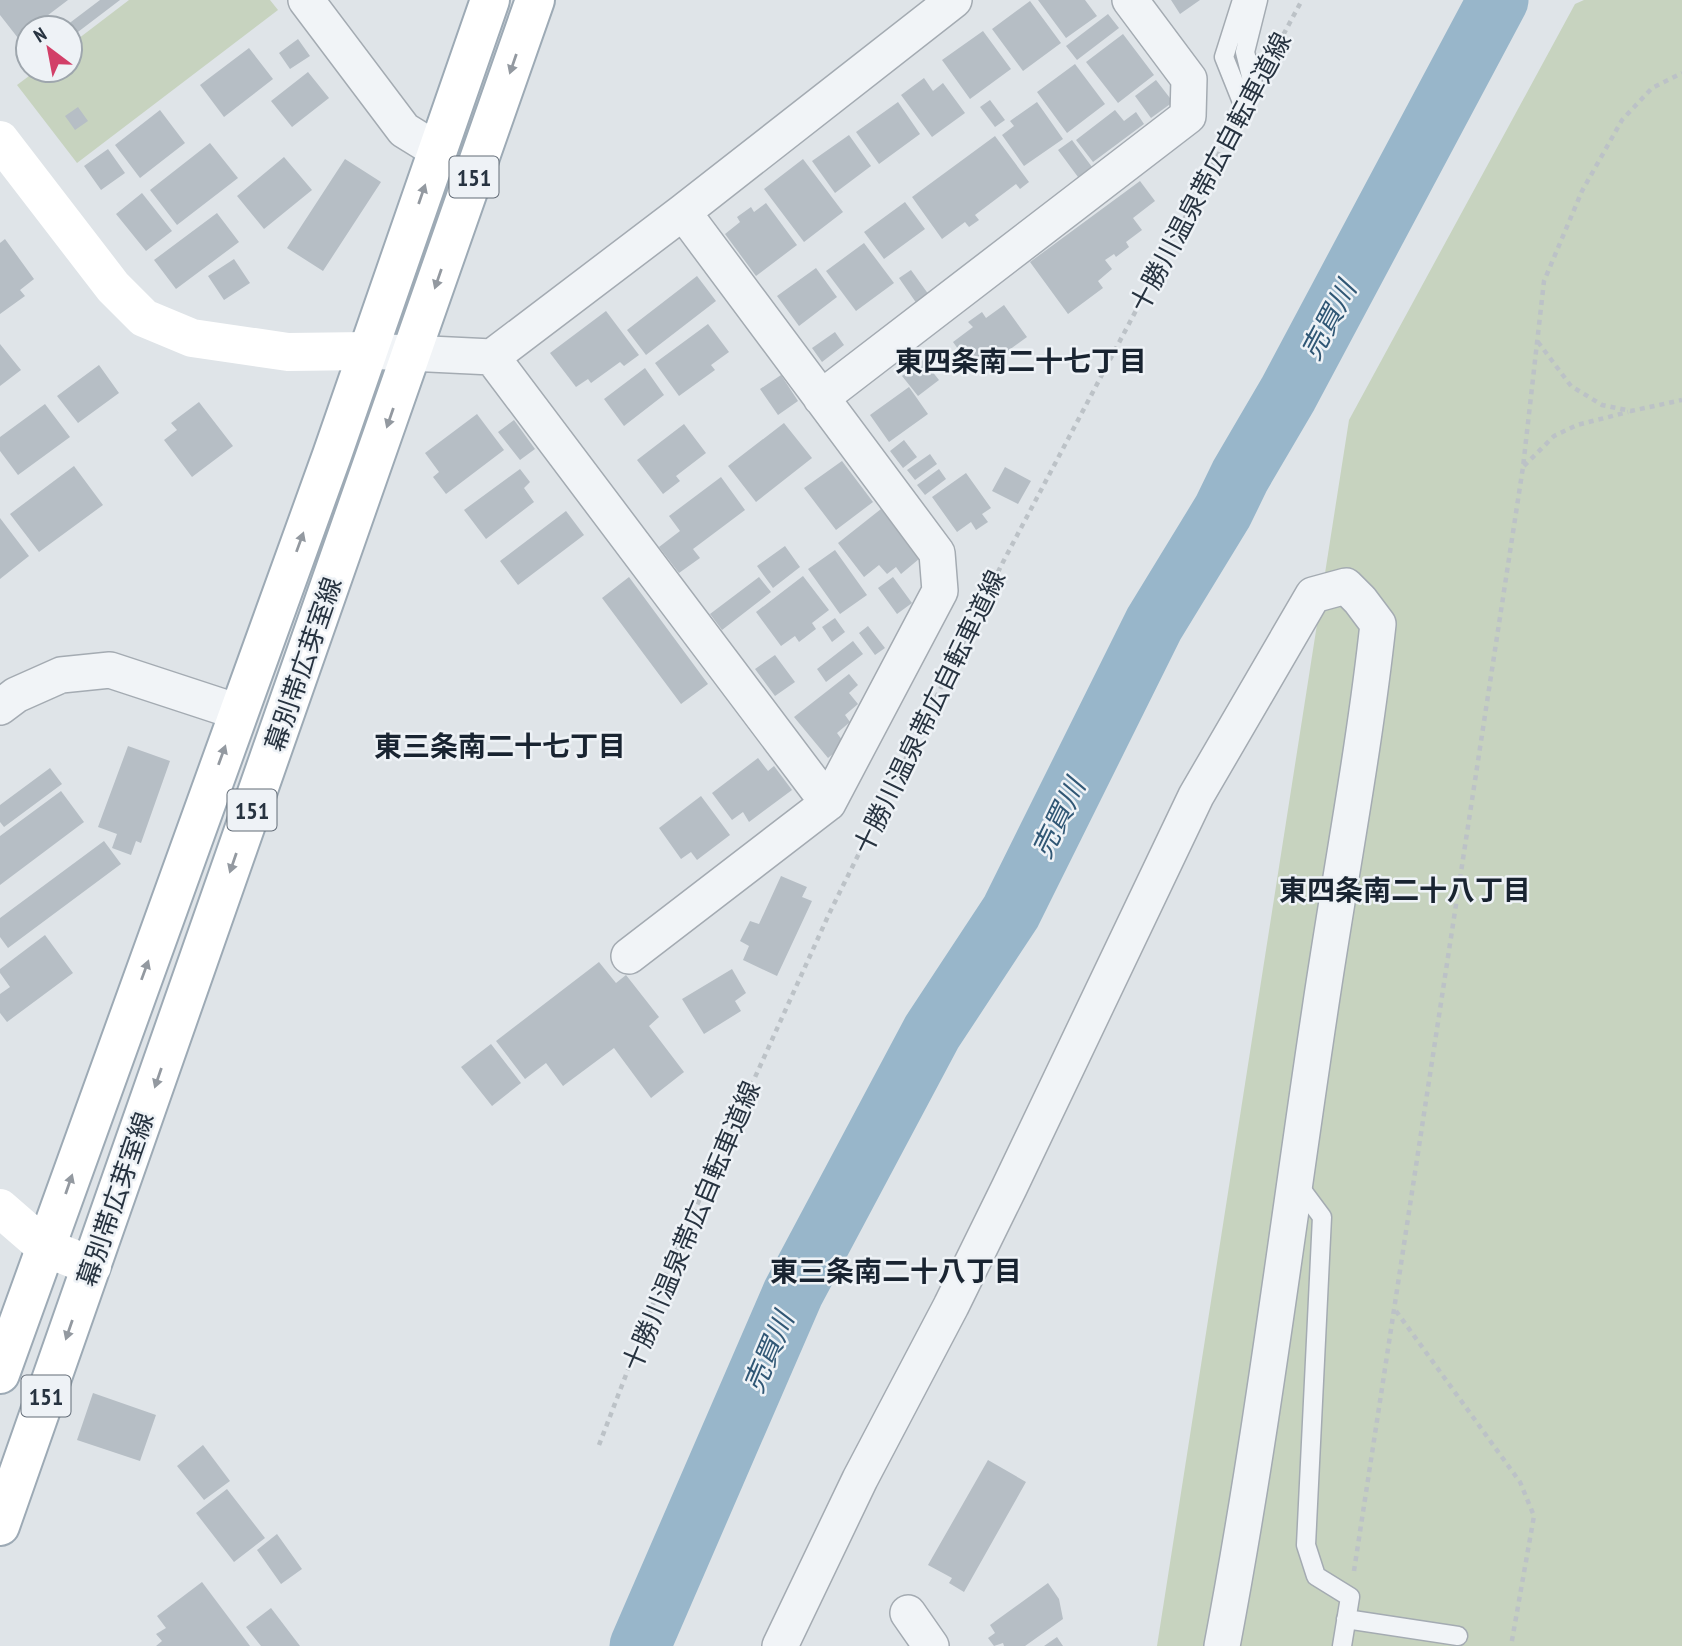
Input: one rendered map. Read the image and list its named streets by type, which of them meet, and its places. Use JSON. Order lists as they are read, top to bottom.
{
  "streets": {
    "main road": ["151", "幕別帯広芽室線"],
    "path": ["十勝川温泉帯広自転車道線"]
  },
  "districts": [
    "東四条南二十七丁目",
    "東三条南二十七丁目",
    "東四条南二十八丁目",
    "東三条南二十八丁目"
  ],
  "water": ["売買川"],
  "north": "top left"
}
